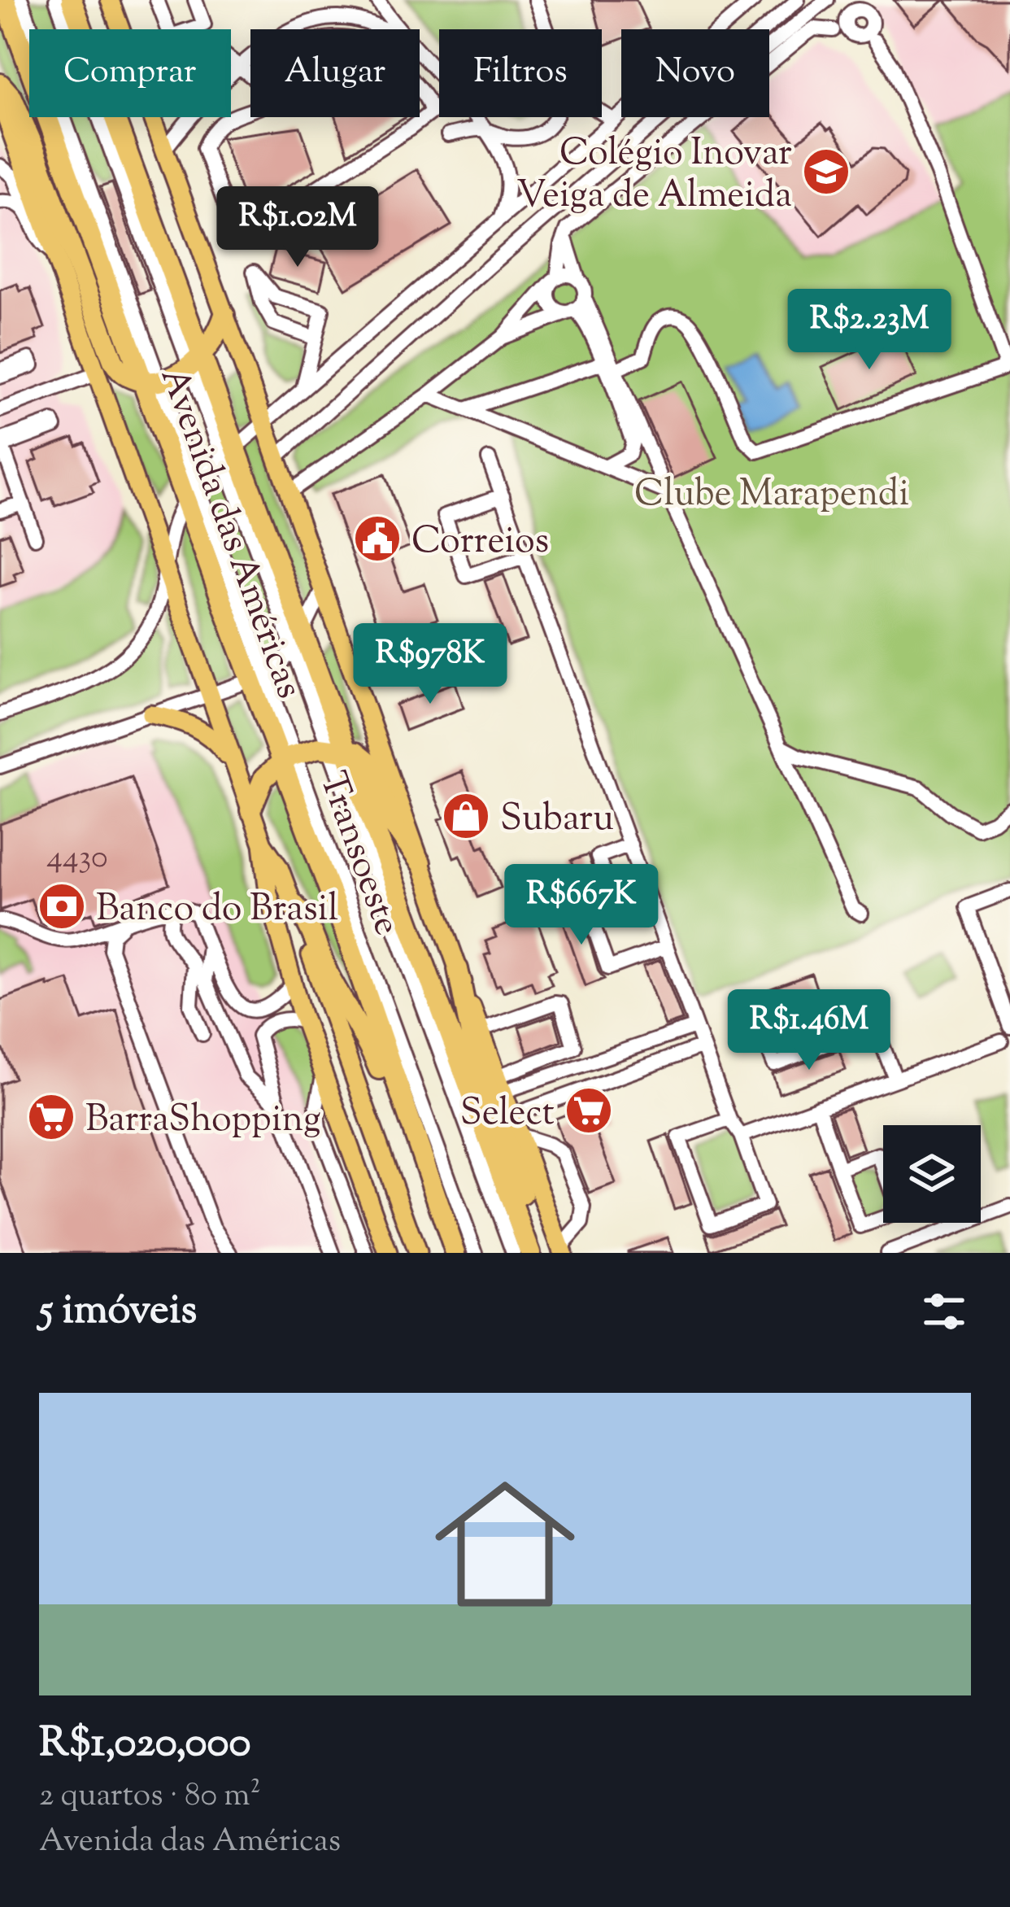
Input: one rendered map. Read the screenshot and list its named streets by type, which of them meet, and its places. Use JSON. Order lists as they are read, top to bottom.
{
  "streets": {
    "highway": ["Avenida das Américas"],
    "street": ["Transoeste"]
  },
  "crossings": [
    ["Avenida das Américas", "Transoeste"]
  ],
  "parks": ["Clube Marapendi"],
  "places": {
    "school or university": ["Colégio Inovar Veiga de Almeida"],
    "public building": ["Correios"],
    "shop": ["Subaru"],
    "bank": ["Banco do Brasil"],
    "supermarket": ["Select", "BarraShopping"]
  },
  "house_numbers": ["4430"],
  "page": {
    "chip": [
      "Comprar",
      "Alugar",
      "Filtros",
      "Novo"
    ],
    "price": [
      "R$1.02M",
      "R$2.23M",
      "R$978K",
      "R$667K",
      "R$1.46M"
    ],
    "heading": "5 imóveis",
    "list": [
      {
        "name": "R$1,020,000",
        "note": "2 quartos · 80 m² · Avenida das Américas"
      }
    ]
  }
}
